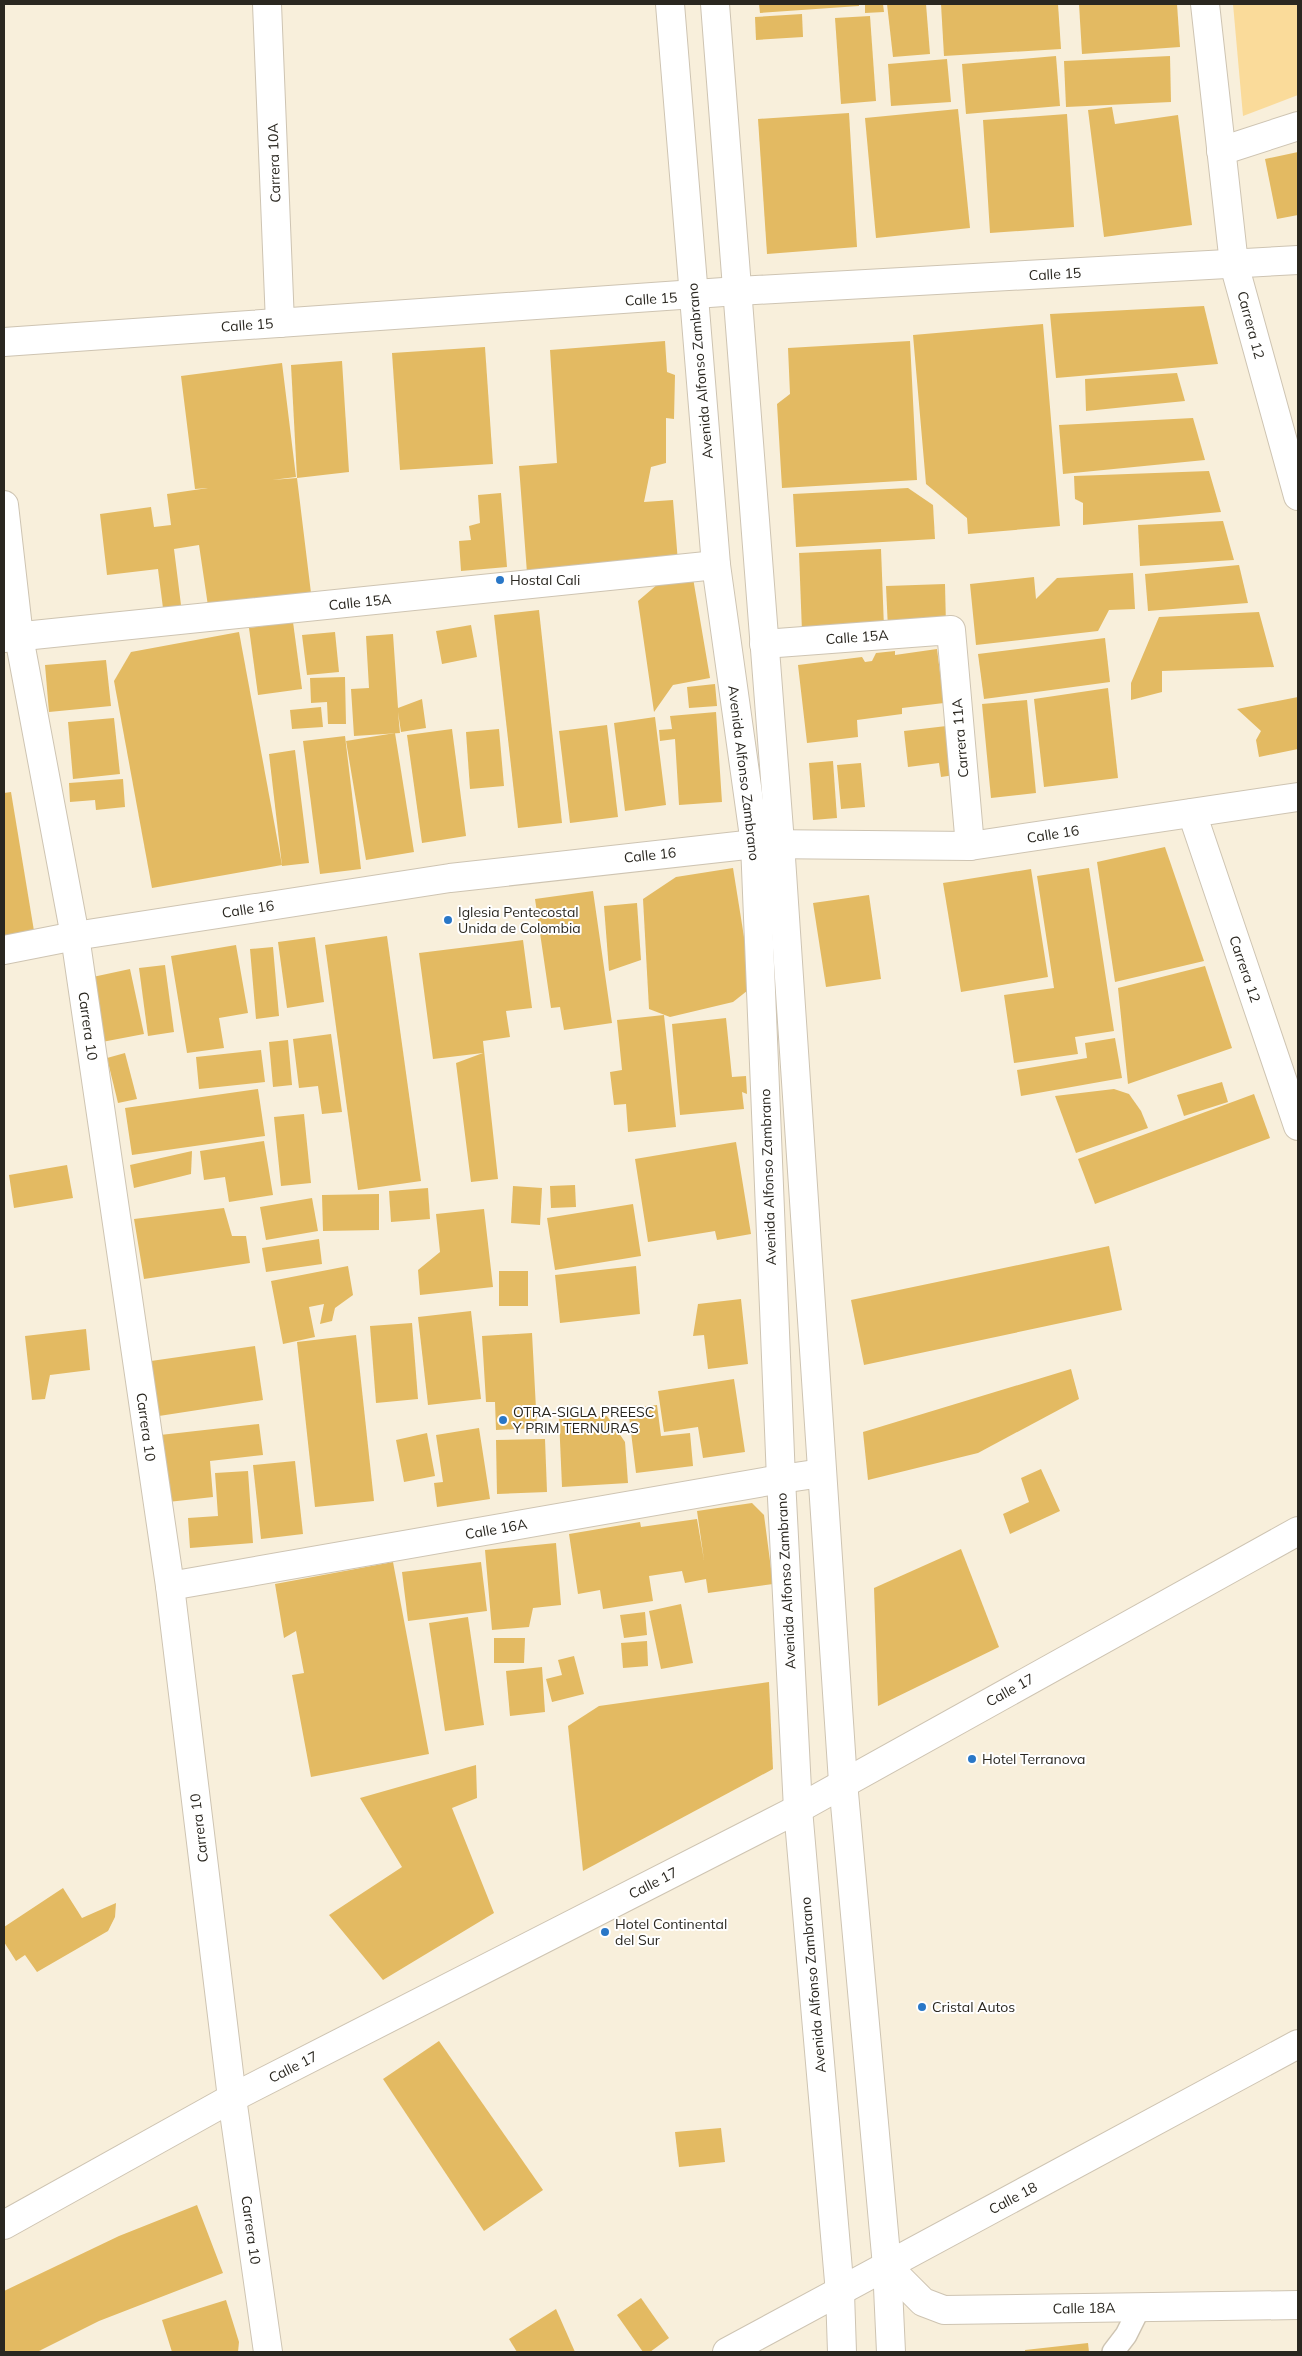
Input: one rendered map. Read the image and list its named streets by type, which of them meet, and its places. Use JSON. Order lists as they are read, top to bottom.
{
  "streets": {
    "street": [
      "Carrera 10A",
      "Calle 15",
      "Carrera 12",
      "Avenida Alfonso Zambrano",
      "Calle 15A",
      "Carrera 11A",
      "Calle 16",
      "Carrera 10",
      "Calle 16A",
      "Calle 17",
      "Calle 18",
      "Calle 18A"
    ]
  },
  "crossings": [
    ["Carrera 10A", "Calle 15"],
    ["Calle 15", "Carrera 12"],
    ["Calle 15", "Avenida Alfonso Zambrano"],
    ["Carrera 12", "Calle 16"],
    ["Avenida Alfonso Zambrano", "Calle 15A"],
    ["Avenida Alfonso Zambrano", "Calle 16"],
    ["Avenida Alfonso Zambrano", "Calle 16A"],
    ["Avenida Alfonso Zambrano", "Calle 17"],
    ["Avenida Alfonso Zambrano", "Calle 18"],
    ["Avenida Alfonso Zambrano", "Calle 18A"],
    ["Calle 15A", "Carrera 11A"],
    ["Calle 15A", "Carrera 10"],
    ["Carrera 11A", "Calle 16"],
    ["Calle 16", "Carrera 10"],
    ["Carrera 10", "Calle 16A"],
    ["Carrera 10", "Calle 17"],
    ["Calle 18", "Calle 18A"]
  ],
  "places": [
    "Hostal Cali",
    "Iglesia Pentecostal Unida de Colombia",
    "OTRA-SIGLA PREESC Y PRIM TERNURAS",
    "Hotel Terranova",
    "Hotel Continental del Sur",
    "Cristal Autos"
  ]
}
